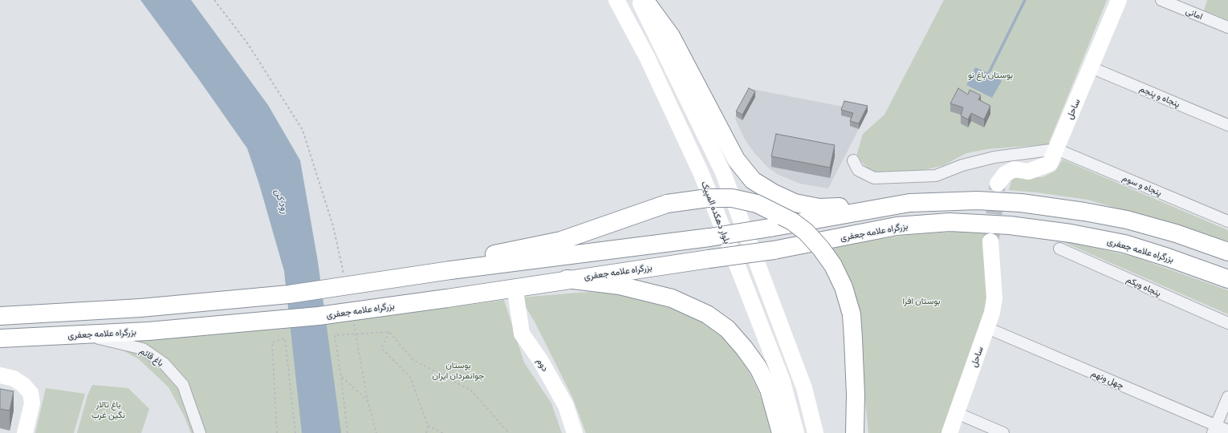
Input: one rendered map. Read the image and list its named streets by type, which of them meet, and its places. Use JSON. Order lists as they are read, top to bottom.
{
  "streets": {
    "highway": ["بزرگراه علامه جعفری"],
    "main road": ["ساحل", "بلوار دهکده المپیک", "دوم"],
    "street": [
      "امانی",
      "پنجاه و پنجم",
      "پنجاه و سوم",
      "پنجاه ویکم",
      "باغ قائم",
      "چهل ونهم"
    ]
  },
  "crossings": [
    ["پنجاه و پنجم", "ساحل"],
    ["ساحل", "پنجاه و سوم"],
    ["ساحل", "چهل ونهم"],
    ["بزرگراه علامه جعفری", "باغ قائم"]
  ],
  "water": ["رود کن"],
  "parks": [
    "بوستان باغ نو",
    "بوستان افرا",
    "بوستان جوانمردان ایران",
    "باغ تالار نگین غرب"
  ]
}
